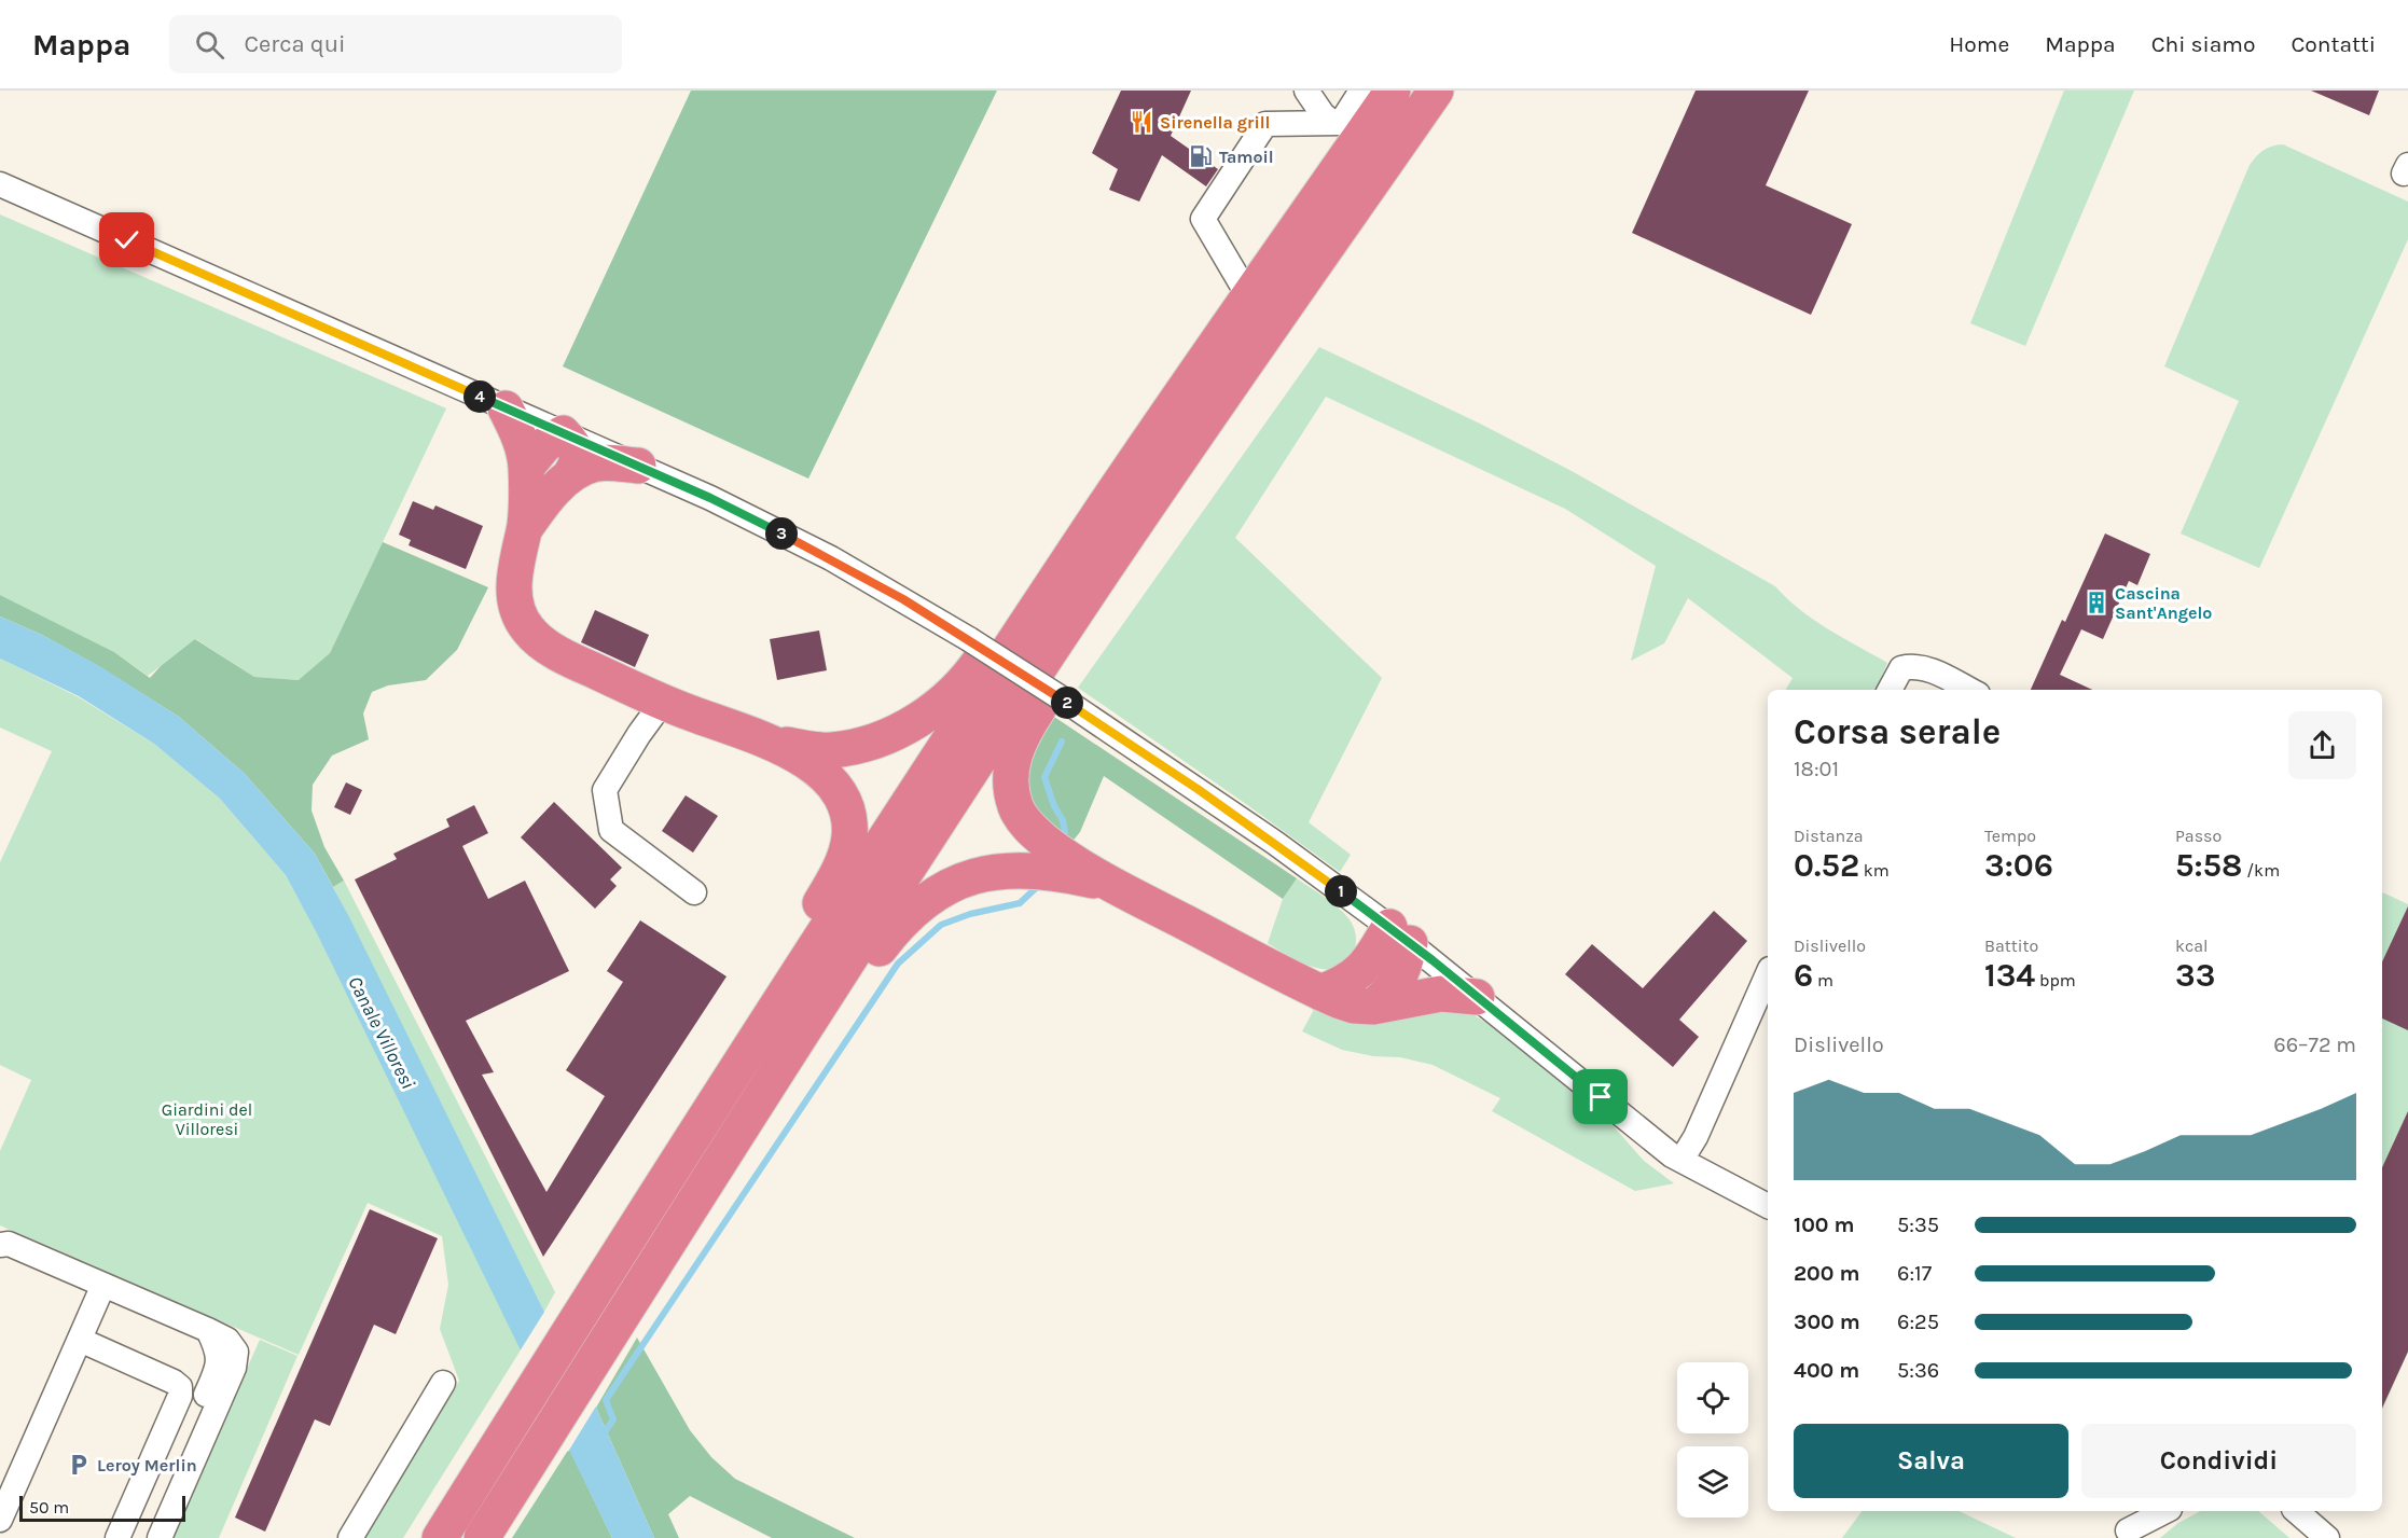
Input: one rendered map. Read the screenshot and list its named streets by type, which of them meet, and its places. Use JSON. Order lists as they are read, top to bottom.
{
  "water": ["Canale Villoresi"],
  "parks": ["Giardini del Villoresi"],
  "places": {
    "restaurant": ["Sirenella grill"],
    "fuel station": ["Tamoil"],
    "building": ["Cascina Sant'Angelo"],
    "parking": ["Leroy Merlin"]
  },
  "scale_bar": "50 m",
  "page": {
    "header": "Mappa",
    "search": "Cerca qui",
    "nav": [
      "Home",
      "Mappa",
      "Chi siamo",
      "Contatti"
    ],
    "pins": [
      "4",
      "3",
      "2",
      "1"
    ],
    "heading": ["Corsa serale", "18:01"],
    "stats": [
      ["Distanza", "0.52 km"],
      ["Tempo", "3:06"],
      ["Passo", "5:58 /km"],
      ["Dislivello", "6 m"],
      ["Battito", "134 bpm"],
      ["kcal", "33"]
    ],
    "chart": ["Dislivello", "66–72 m"],
    "list": [
      {
        "name": "100 m",
        "note": "5:35"
      },
      {
        "name": "200 m",
        "note": "6:17"
      },
      {
        "name": "300 m",
        "note": "6:25"
      },
      {
        "name": "400 m",
        "note": "5:36"
      }
    ],
    "buttons": ["Salva", "Condividi"],
    "scale": "50 m"
  }
}
